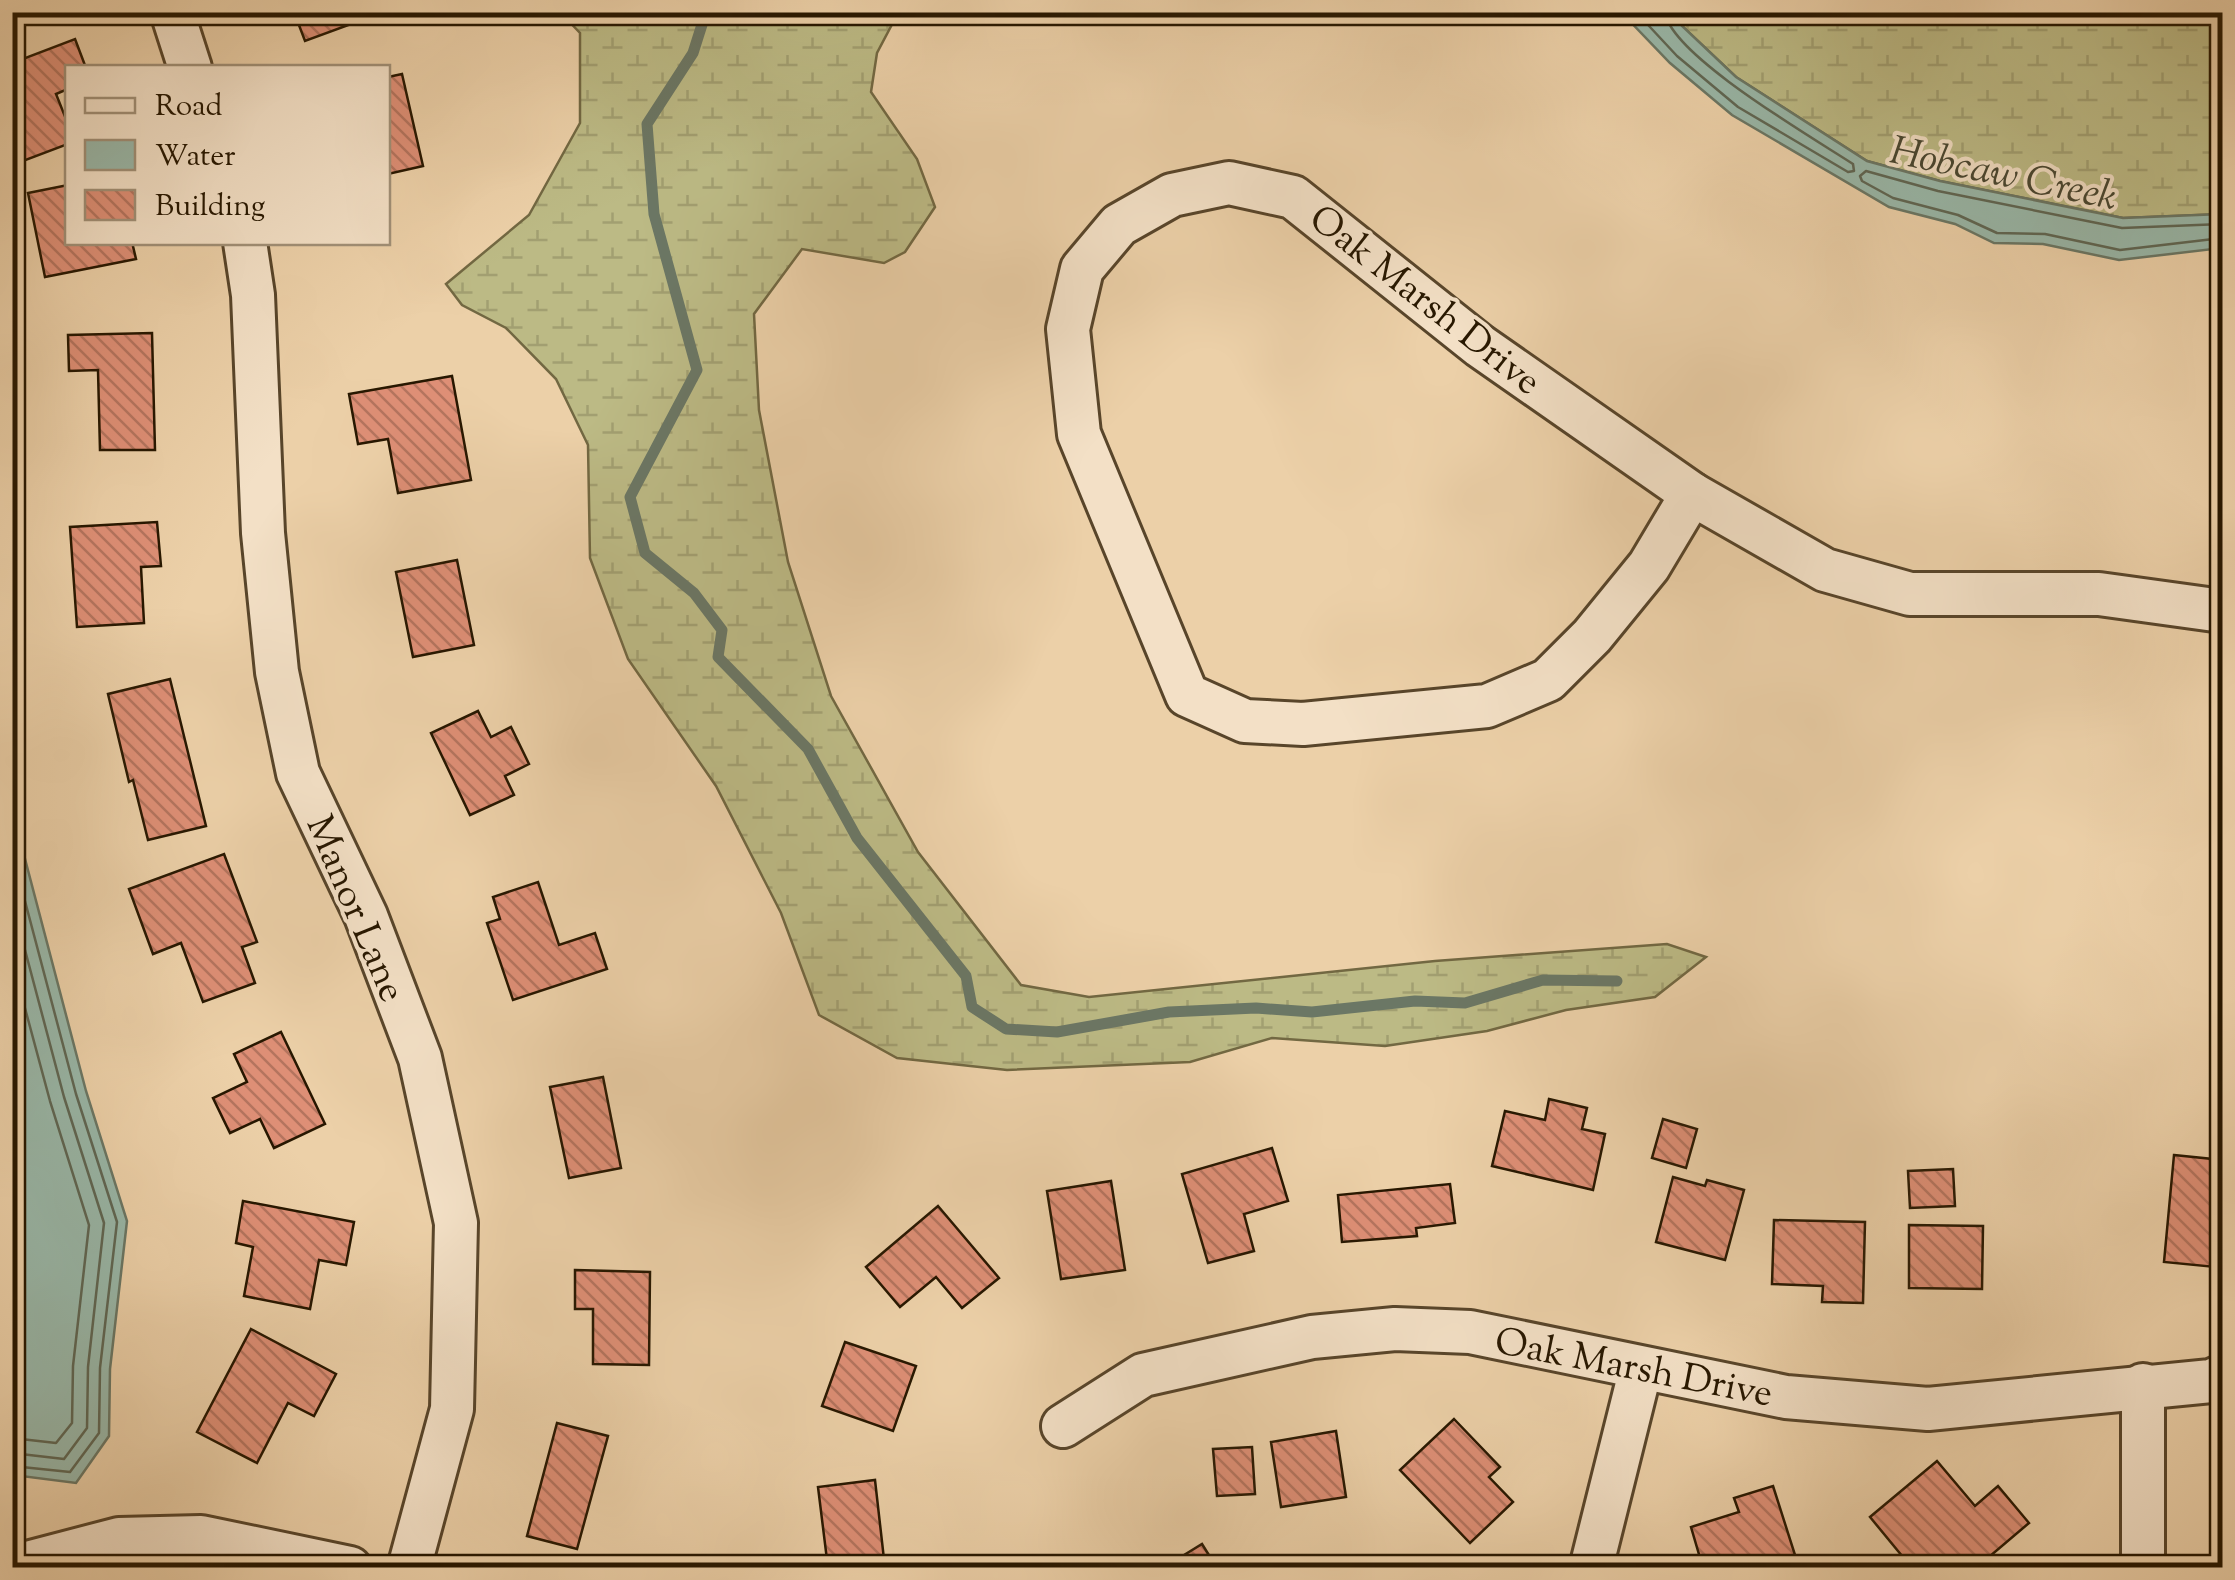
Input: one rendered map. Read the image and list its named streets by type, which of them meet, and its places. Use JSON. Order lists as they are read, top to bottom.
{
  "streets": {
    "street": ["Oak Marsh Drive", "Manor Lane"]
  },
  "water": ["Hobcaw Creek"],
  "legend": ["Road", "Water", "Building"]
}
